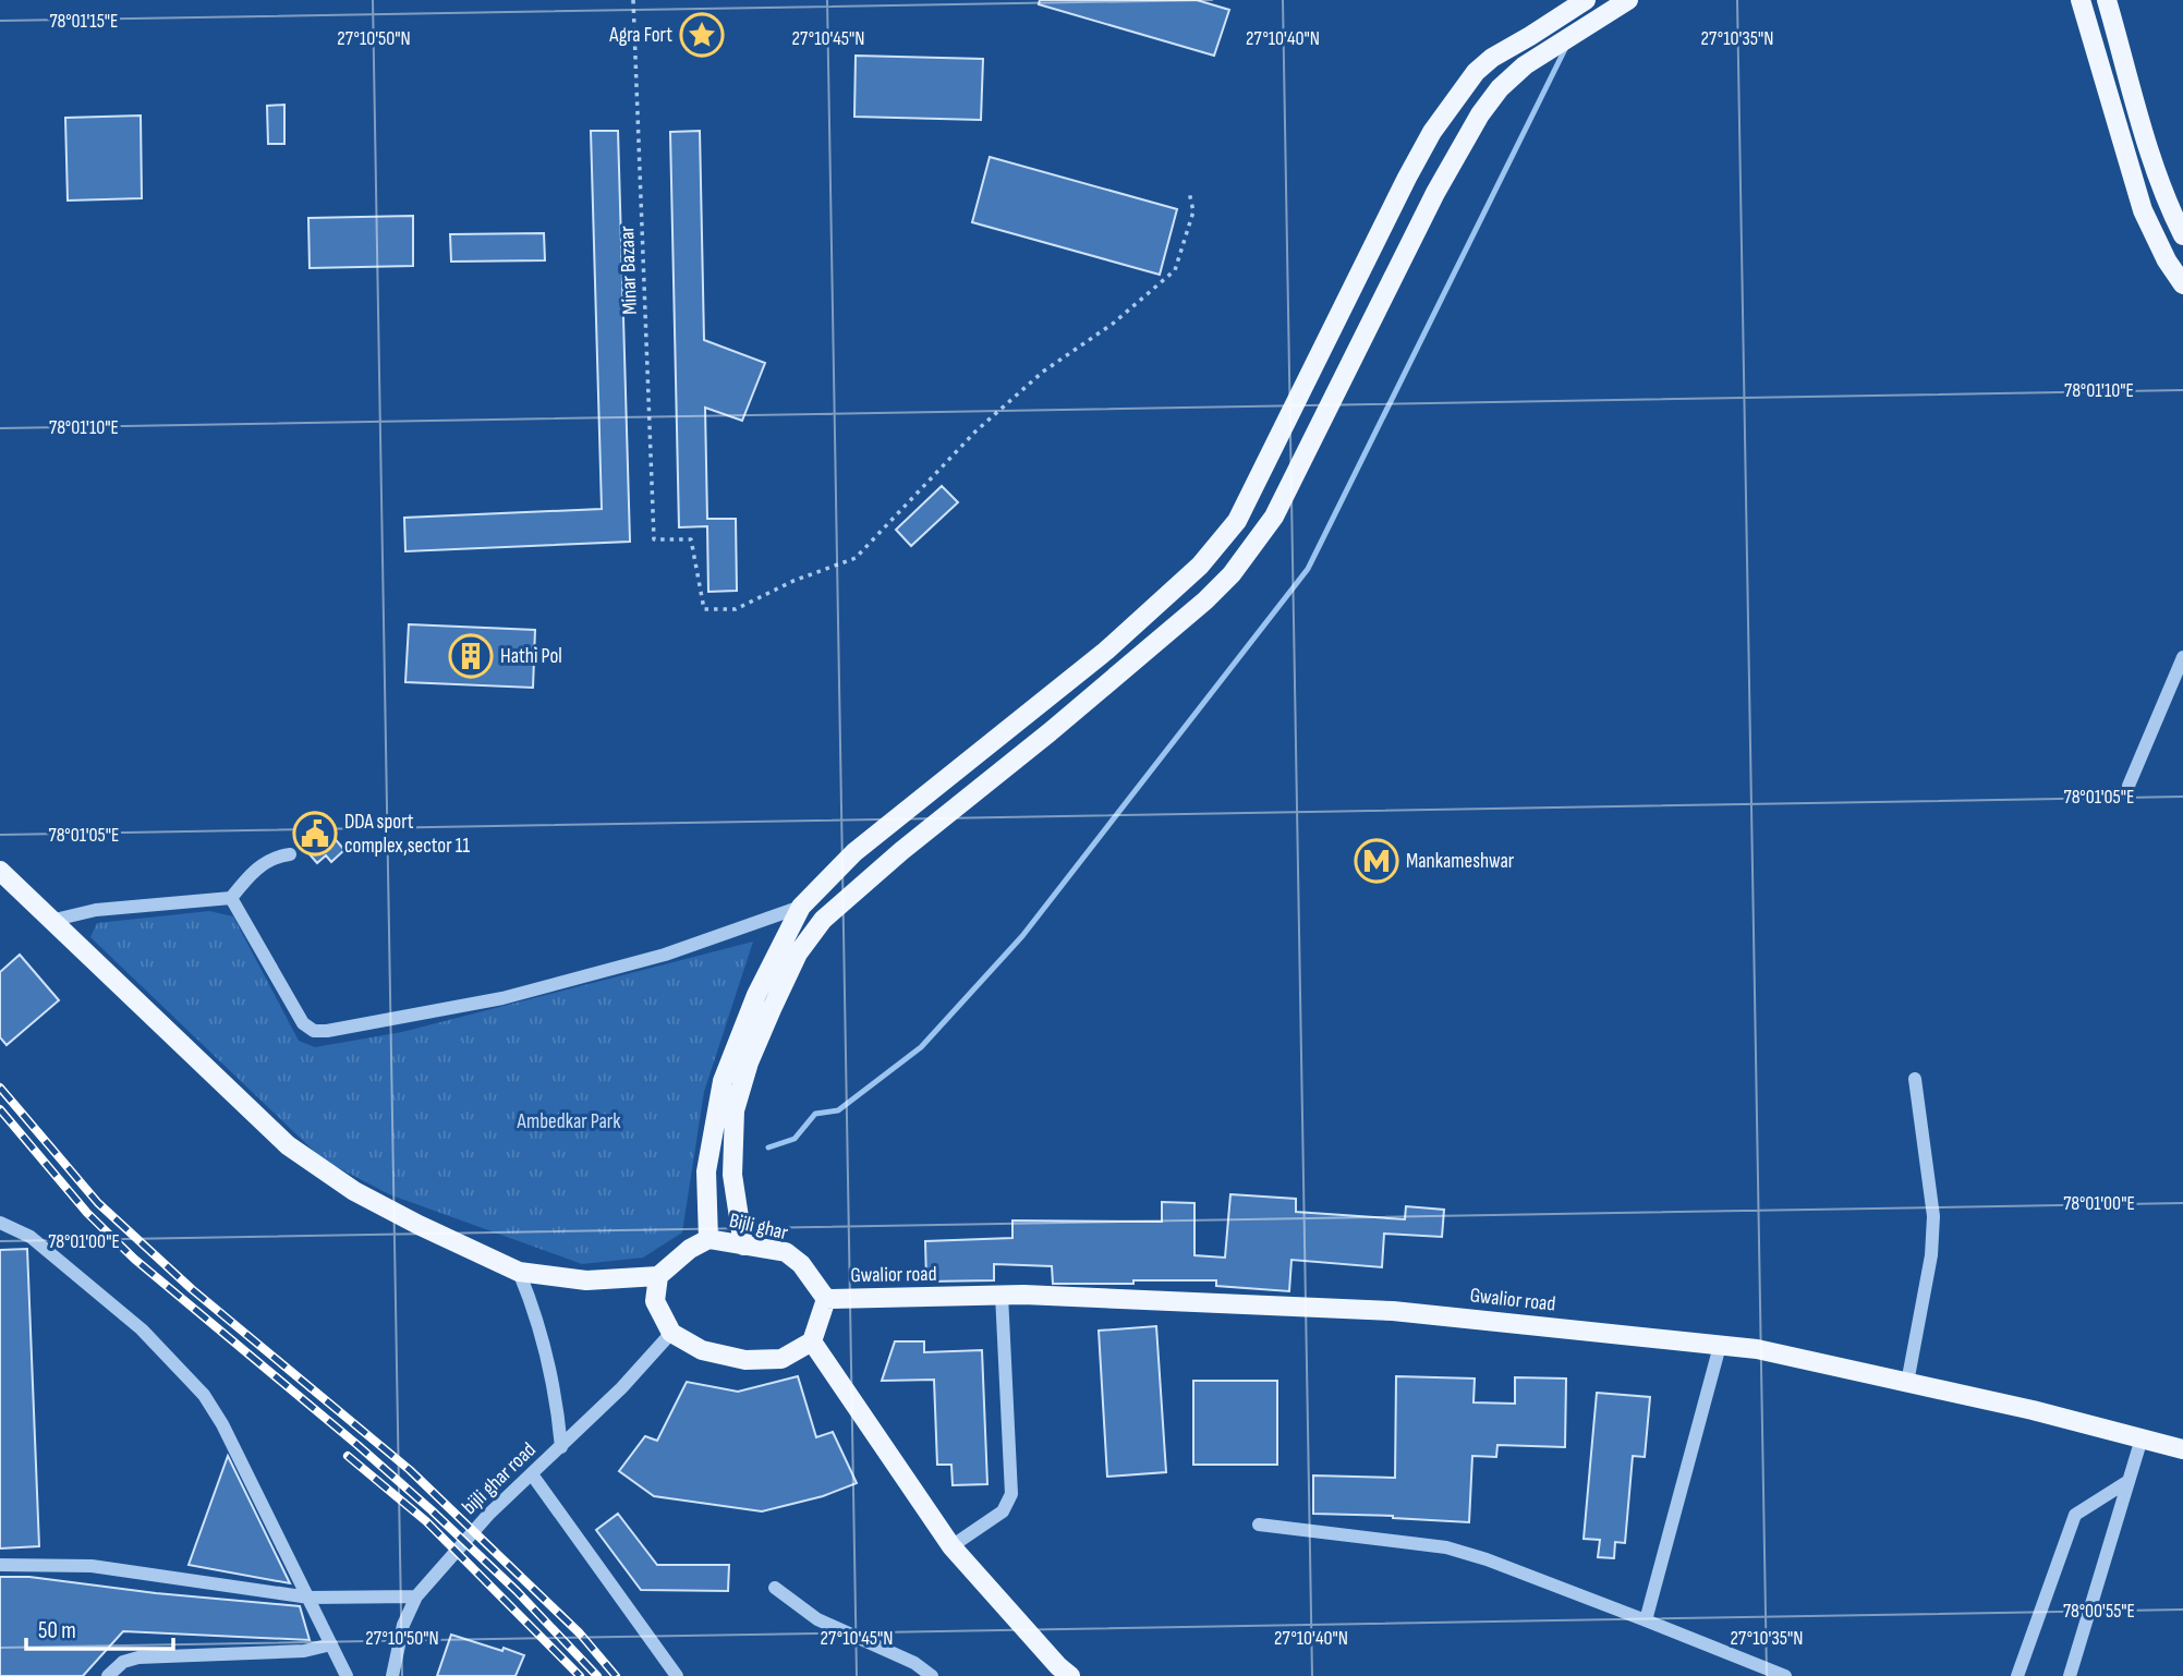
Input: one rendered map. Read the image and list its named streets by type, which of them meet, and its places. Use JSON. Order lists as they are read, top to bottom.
{
  "streets": {
    "main road": ["Bijli ghar", "Gwalior road"],
    "street": ["bijli ghar road"],
    "path": ["Minar Bazaar"]
  },
  "crossings": [
    ["Bijli ghar", "Gwalior road"],
    ["Bijli ghar", "bijli ghar road"],
    ["Gwalior road", "bijli ghar road"]
  ],
  "parks": ["Ambedkar Park"],
  "places": {
    "place": ["Agra Fort"],
    "building": ["Hathi Pol"],
    "public building": ["DDA sport complex,sector 11"],
    "metro station": ["Mankameshwar"]
  },
  "scale_bar": "50 m",
  "coordinates": [
    "78°01'15\"E",
    "27°10'50\"N",
    "27°10'45\"N",
    "27°10'40\"N",
    "27°10'35\"N",
    "78°01'10\"E",
    "78°01'05\"E",
    "78°01'00\"E",
    "78°00'55\"E"
  ]
}
